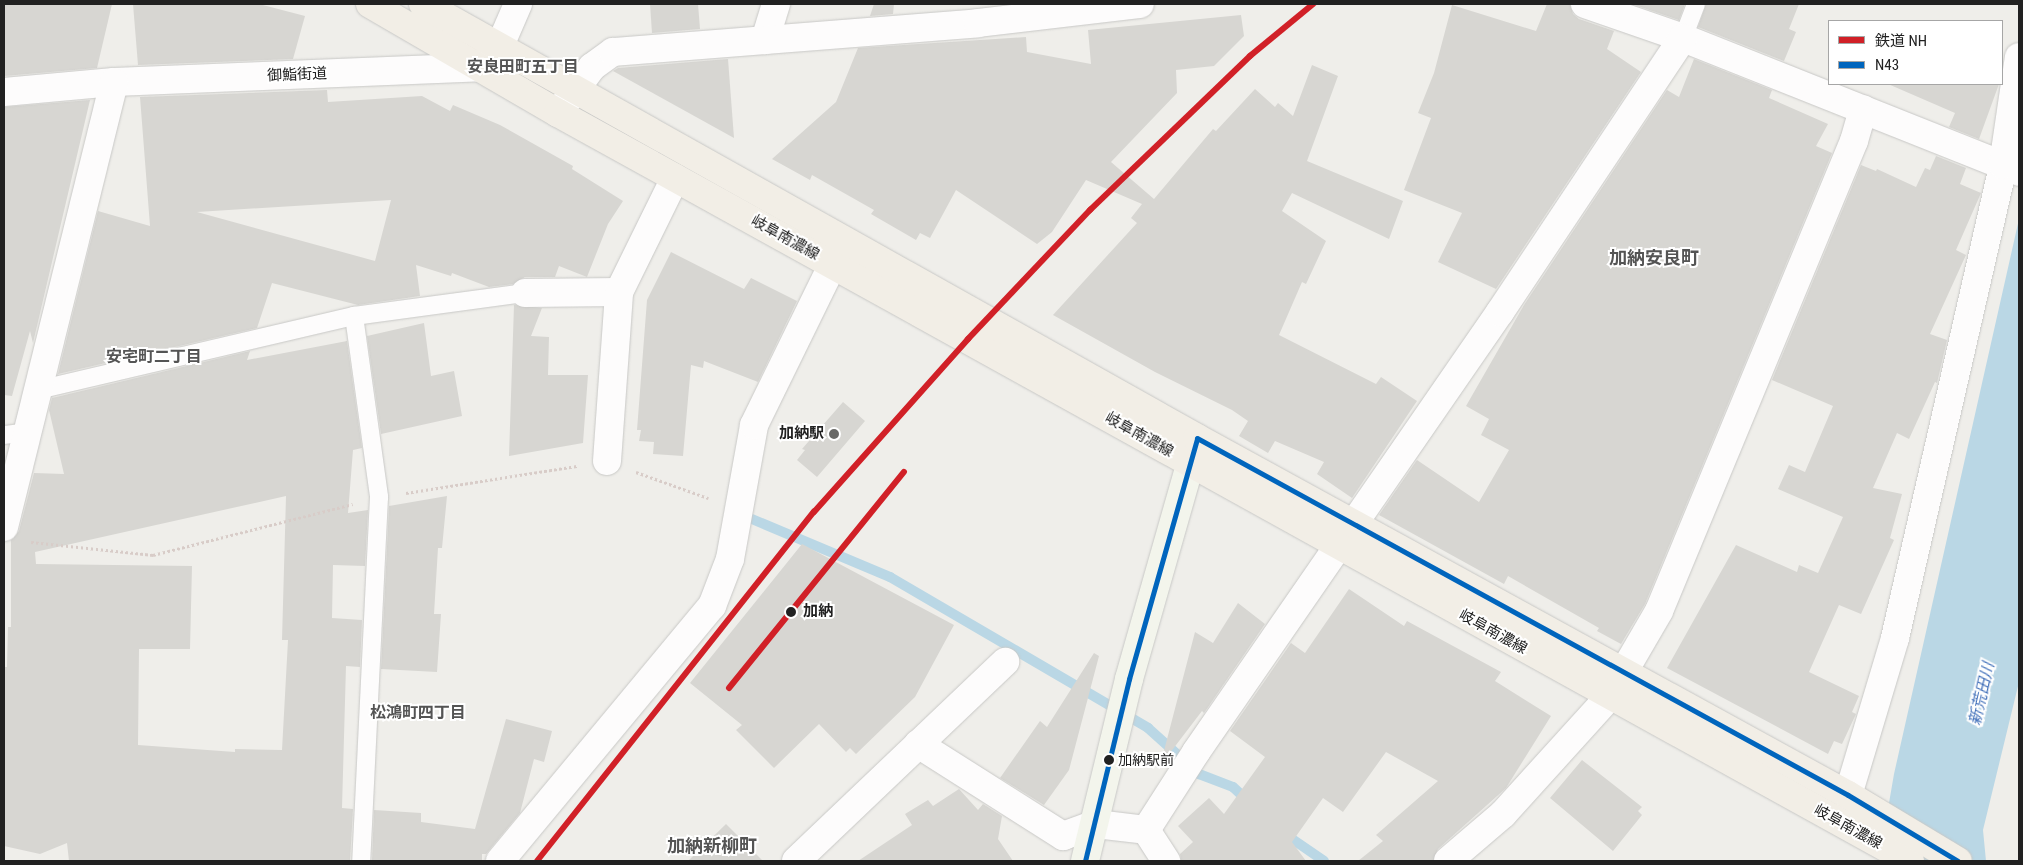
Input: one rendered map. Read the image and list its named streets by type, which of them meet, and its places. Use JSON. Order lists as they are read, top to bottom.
{
  "streets": {
    "main road": ["岐阜南濃線"],
    "street": ["御鮨街道"]
  },
  "crossings": [
    ["御鮨街道", "岐阜南濃線"]
  ],
  "districts": [
    "安良田町五丁目",
    "加納安良町",
    "安宅町二丁目",
    "松鴻町四丁目",
    "加納新柳町"
  ],
  "water": ["新荒田川"],
  "places": ["加納駅", "加納", "加納駅前"],
  "lines": ["rail line NH", "transit line N43"],
  "legend": ["鉄道 NH", "N43"]
}
